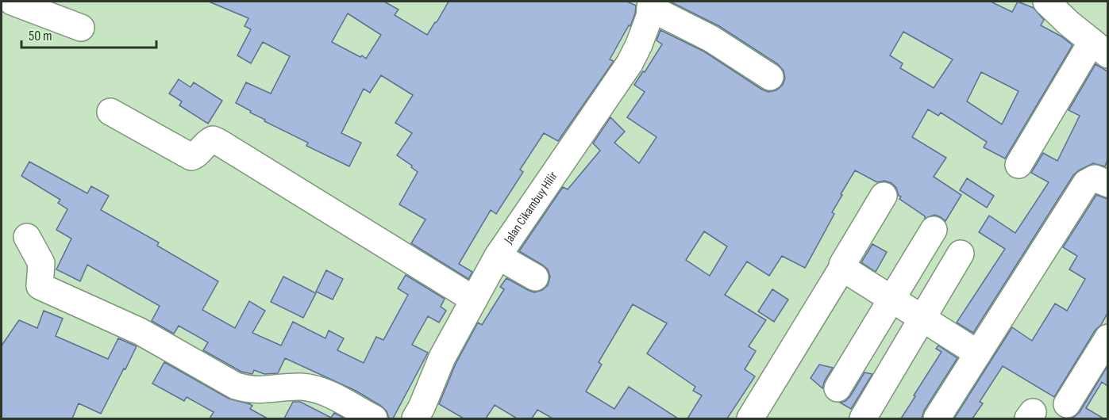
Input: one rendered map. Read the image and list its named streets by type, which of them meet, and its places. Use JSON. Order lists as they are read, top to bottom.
{
  "streets": {
    "street": ["Jalan Cikambuy Hilir"]
  },
  "scale_bar": "50 m"
}
